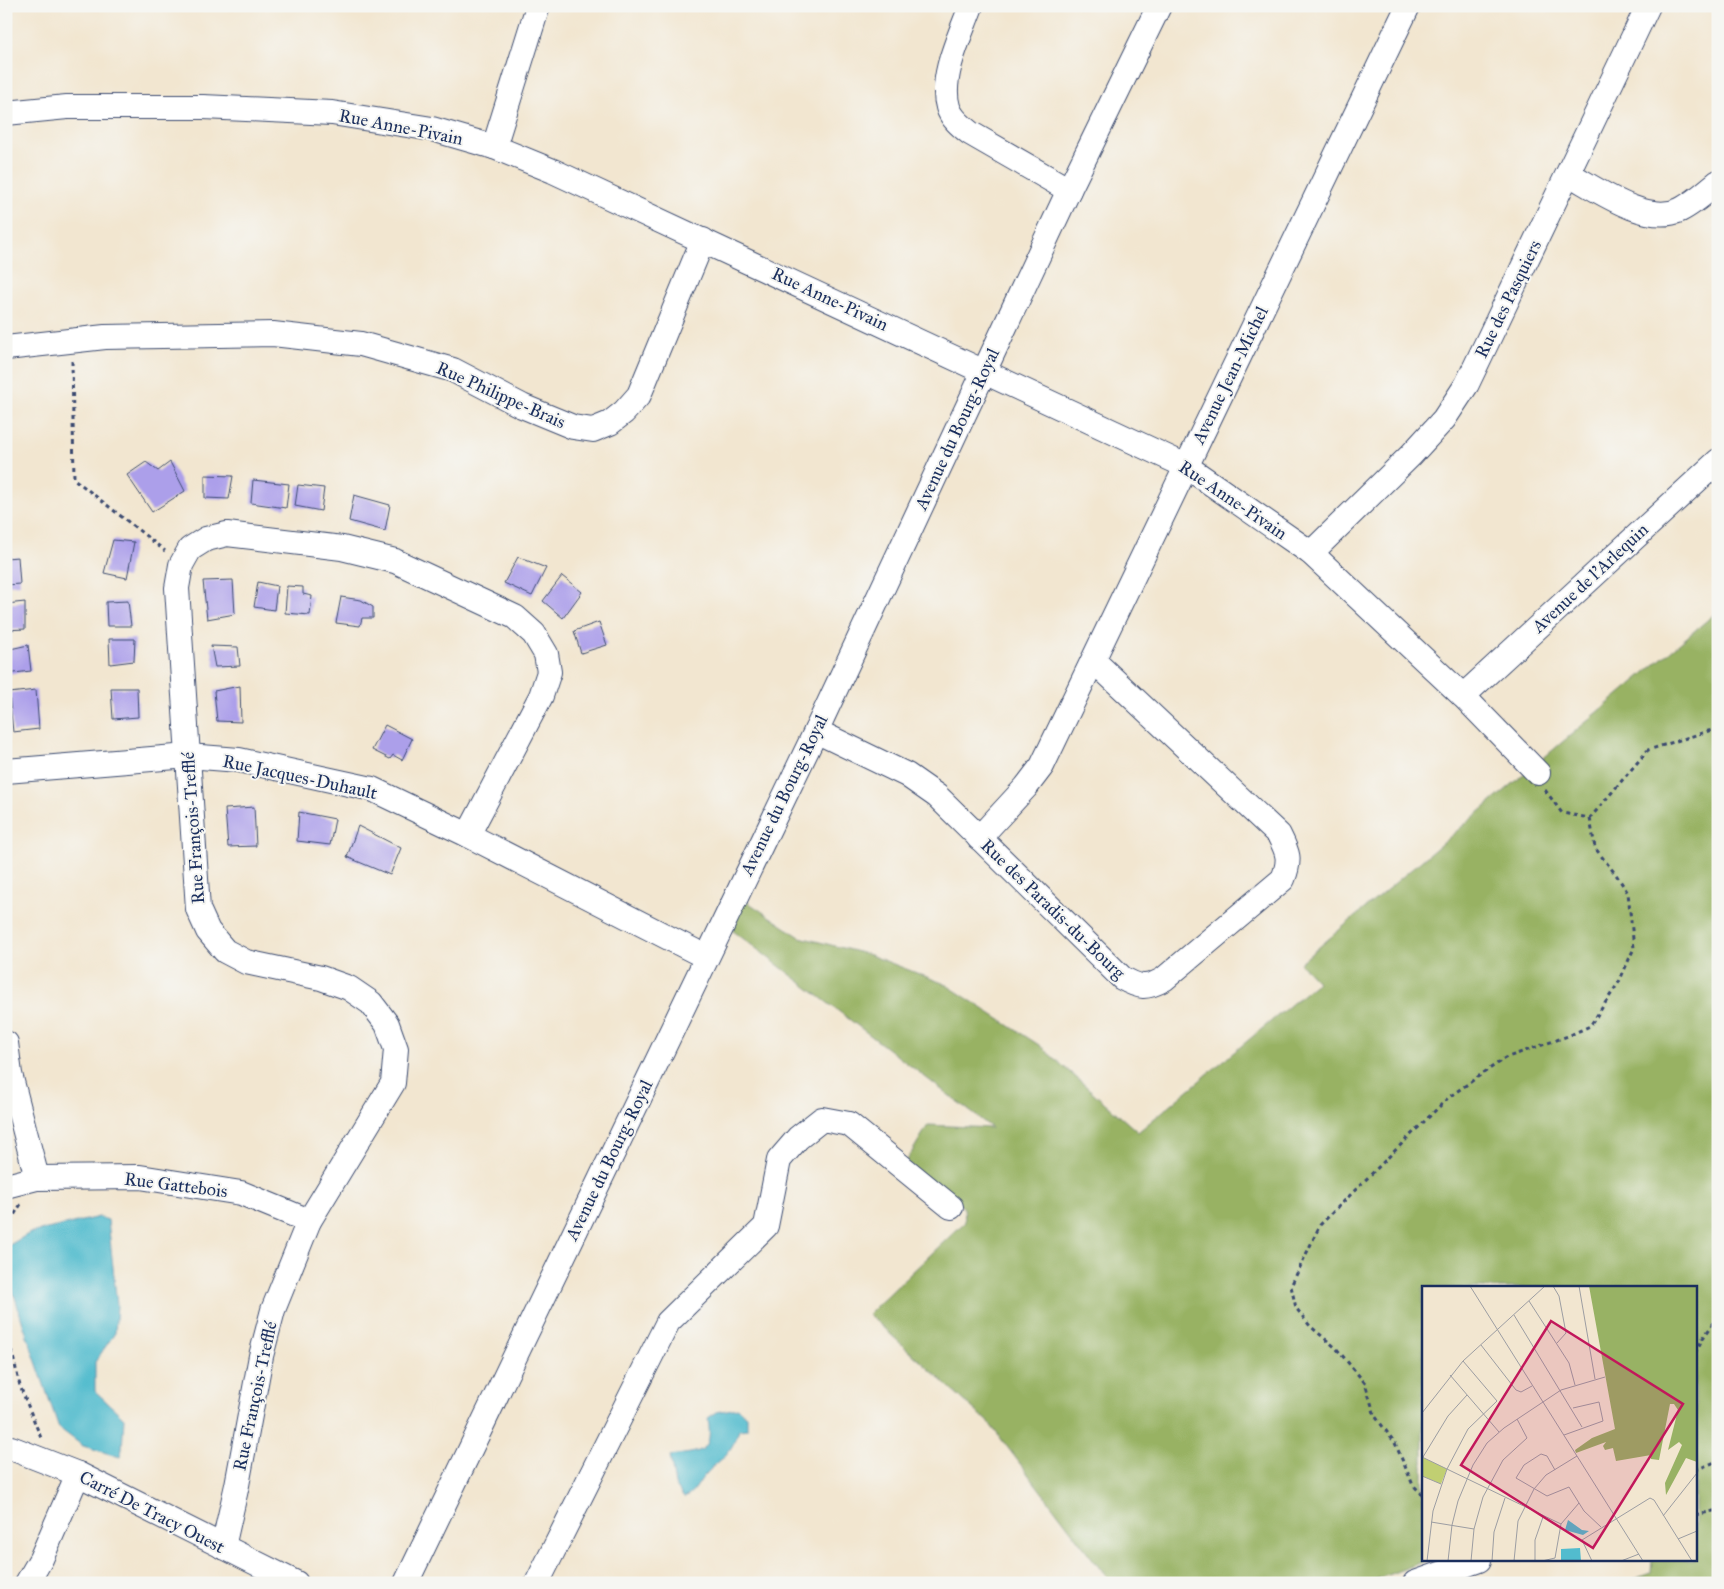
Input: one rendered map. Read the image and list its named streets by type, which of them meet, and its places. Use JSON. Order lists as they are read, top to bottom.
{
  "streets": {
    "street": [
      "Rue Anne-Pivain",
      "Rue des Pasquiers",
      "Avenue Jean-Michel",
      "Rue Philippe-Brais",
      "Avenue du Bourg-Royal",
      "Avenue de l'Arlequin",
      "Rue Jacques-Duhault",
      "Rue François-Trefflé",
      "Rue des Paradis-du-Bourg",
      "Rue Gattebois",
      "Carré De Tracy Ouest"
    ]
  },
  "crossings": [
    ["Rue Anne-Pivain", "Rue des Pasquiers"],
    ["Rue Anne-Pivain", "Avenue Jean-Michel"],
    ["Rue Anne-Pivain", "Rue Philippe-Brais"],
    ["Rue Anne-Pivain", "Avenue du Bourg-Royal"],
    ["Rue Anne-Pivain", "Avenue de l'Arlequin"],
    ["Avenue Jean-Michel", "Rue des Paradis-du-Bourg"],
    ["Avenue du Bourg-Royal", "Rue Jacques-Duhault"],
    ["Avenue du Bourg-Royal", "Rue des Paradis-du-Bourg"],
    ["Rue Jacques-Duhault", "Rue François-Trefflé"],
    ["Rue François-Trefflé", "Rue Gattebois"],
    ["Rue François-Trefflé", "Carré De Tracy Ouest"]
  ]
}
